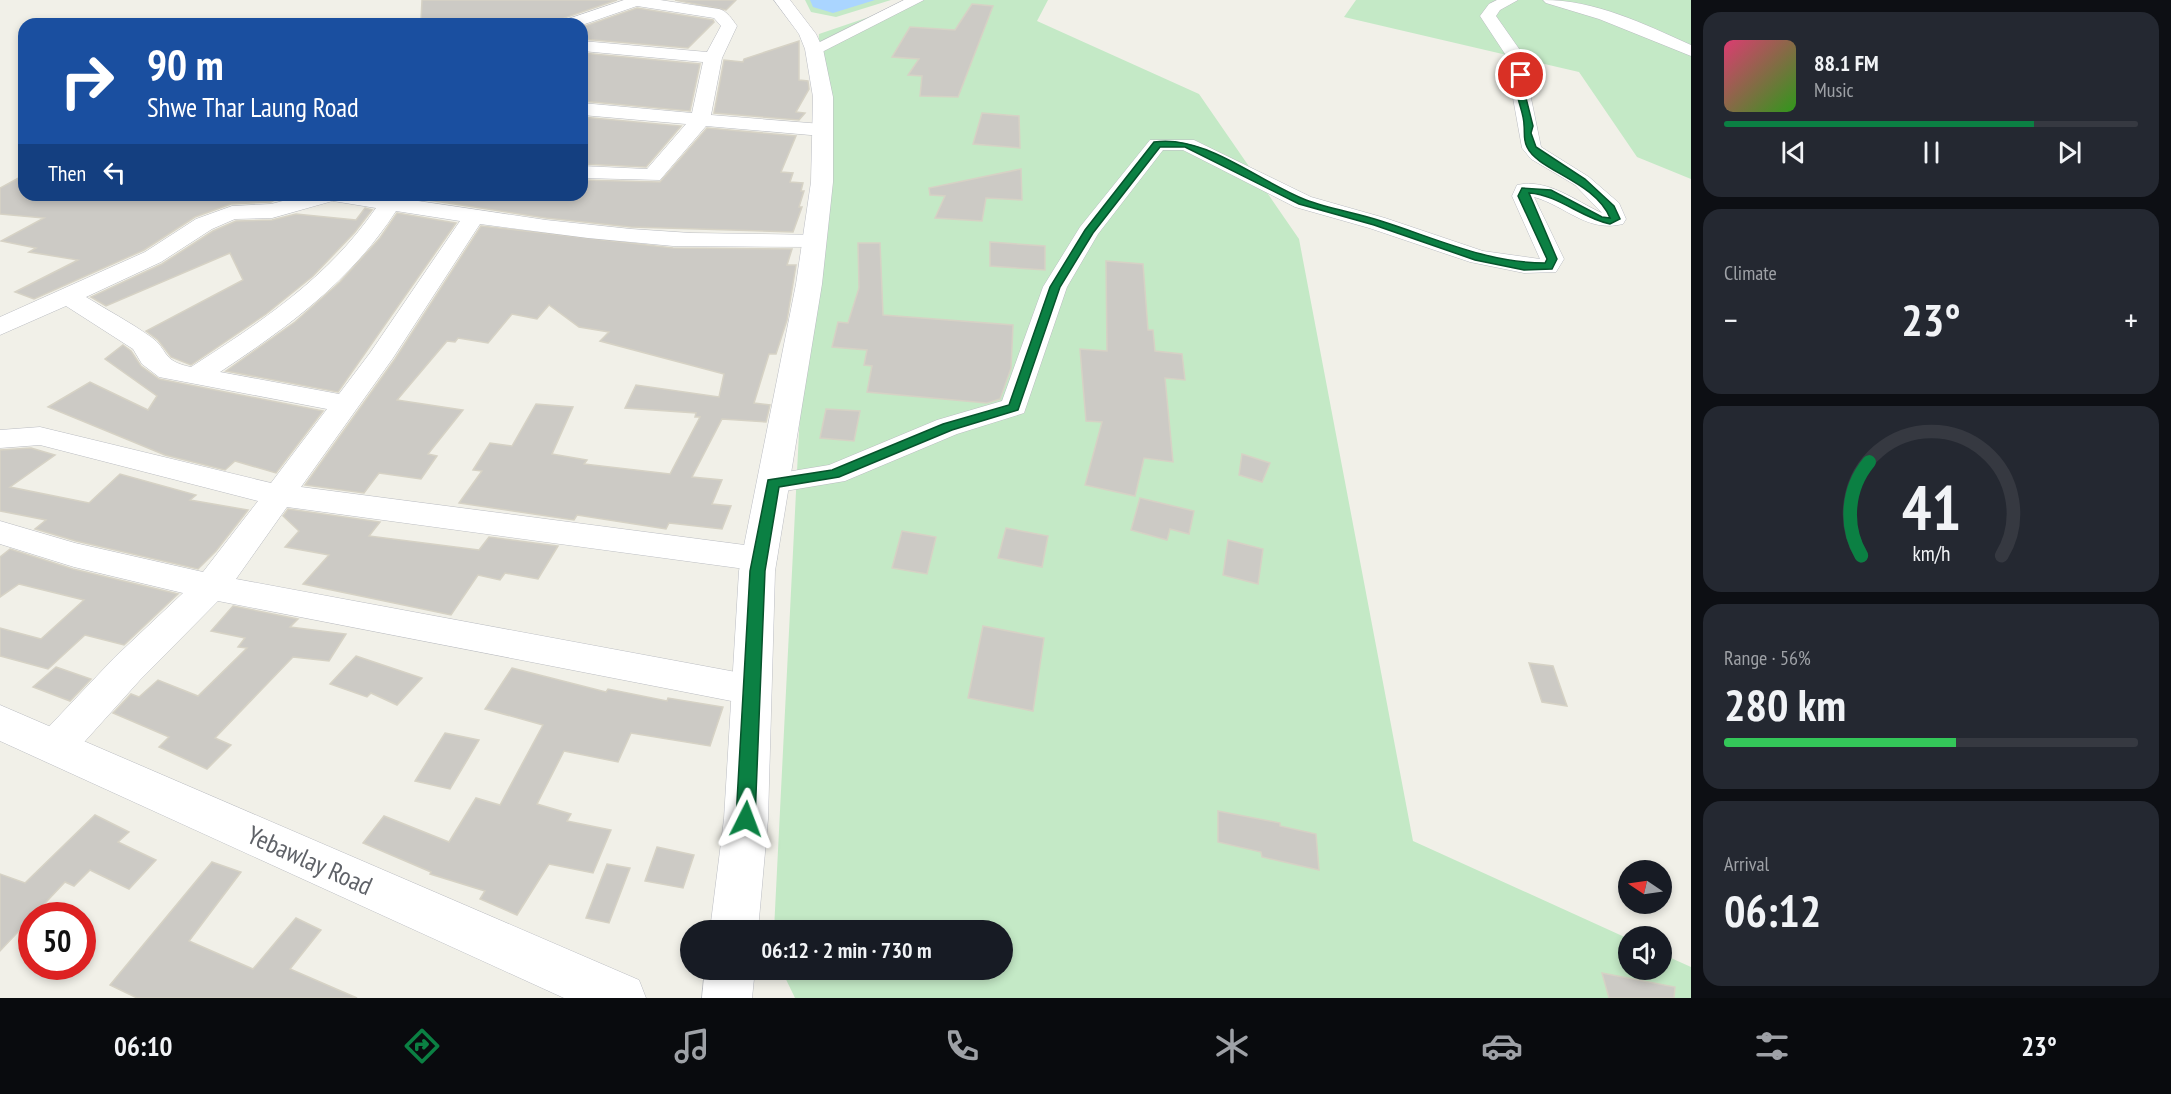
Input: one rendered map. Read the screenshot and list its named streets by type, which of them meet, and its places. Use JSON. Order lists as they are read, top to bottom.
{
  "streets": {
    "main road": ["Yebawlay Road"]
  },
  "north": "left",
  "page": {
    "turn": ["90 m", "Shwe Thar Laung Road"],
    "song": ["88.1 FM", "Music"],
    "then": "Then",
    "tile": [
      "Climate",
      ["Range · 56%", "280 km"],
      ["Arrival", "06:12"]
    ],
    "heat": ["−", "23°", "+"],
    "limit": "50",
    "trip": "06:12 · 2 min · 730 m",
    "tabs": ["06:10", "23°"],
    "gauge": ["41", "km/h"]
  }
}
